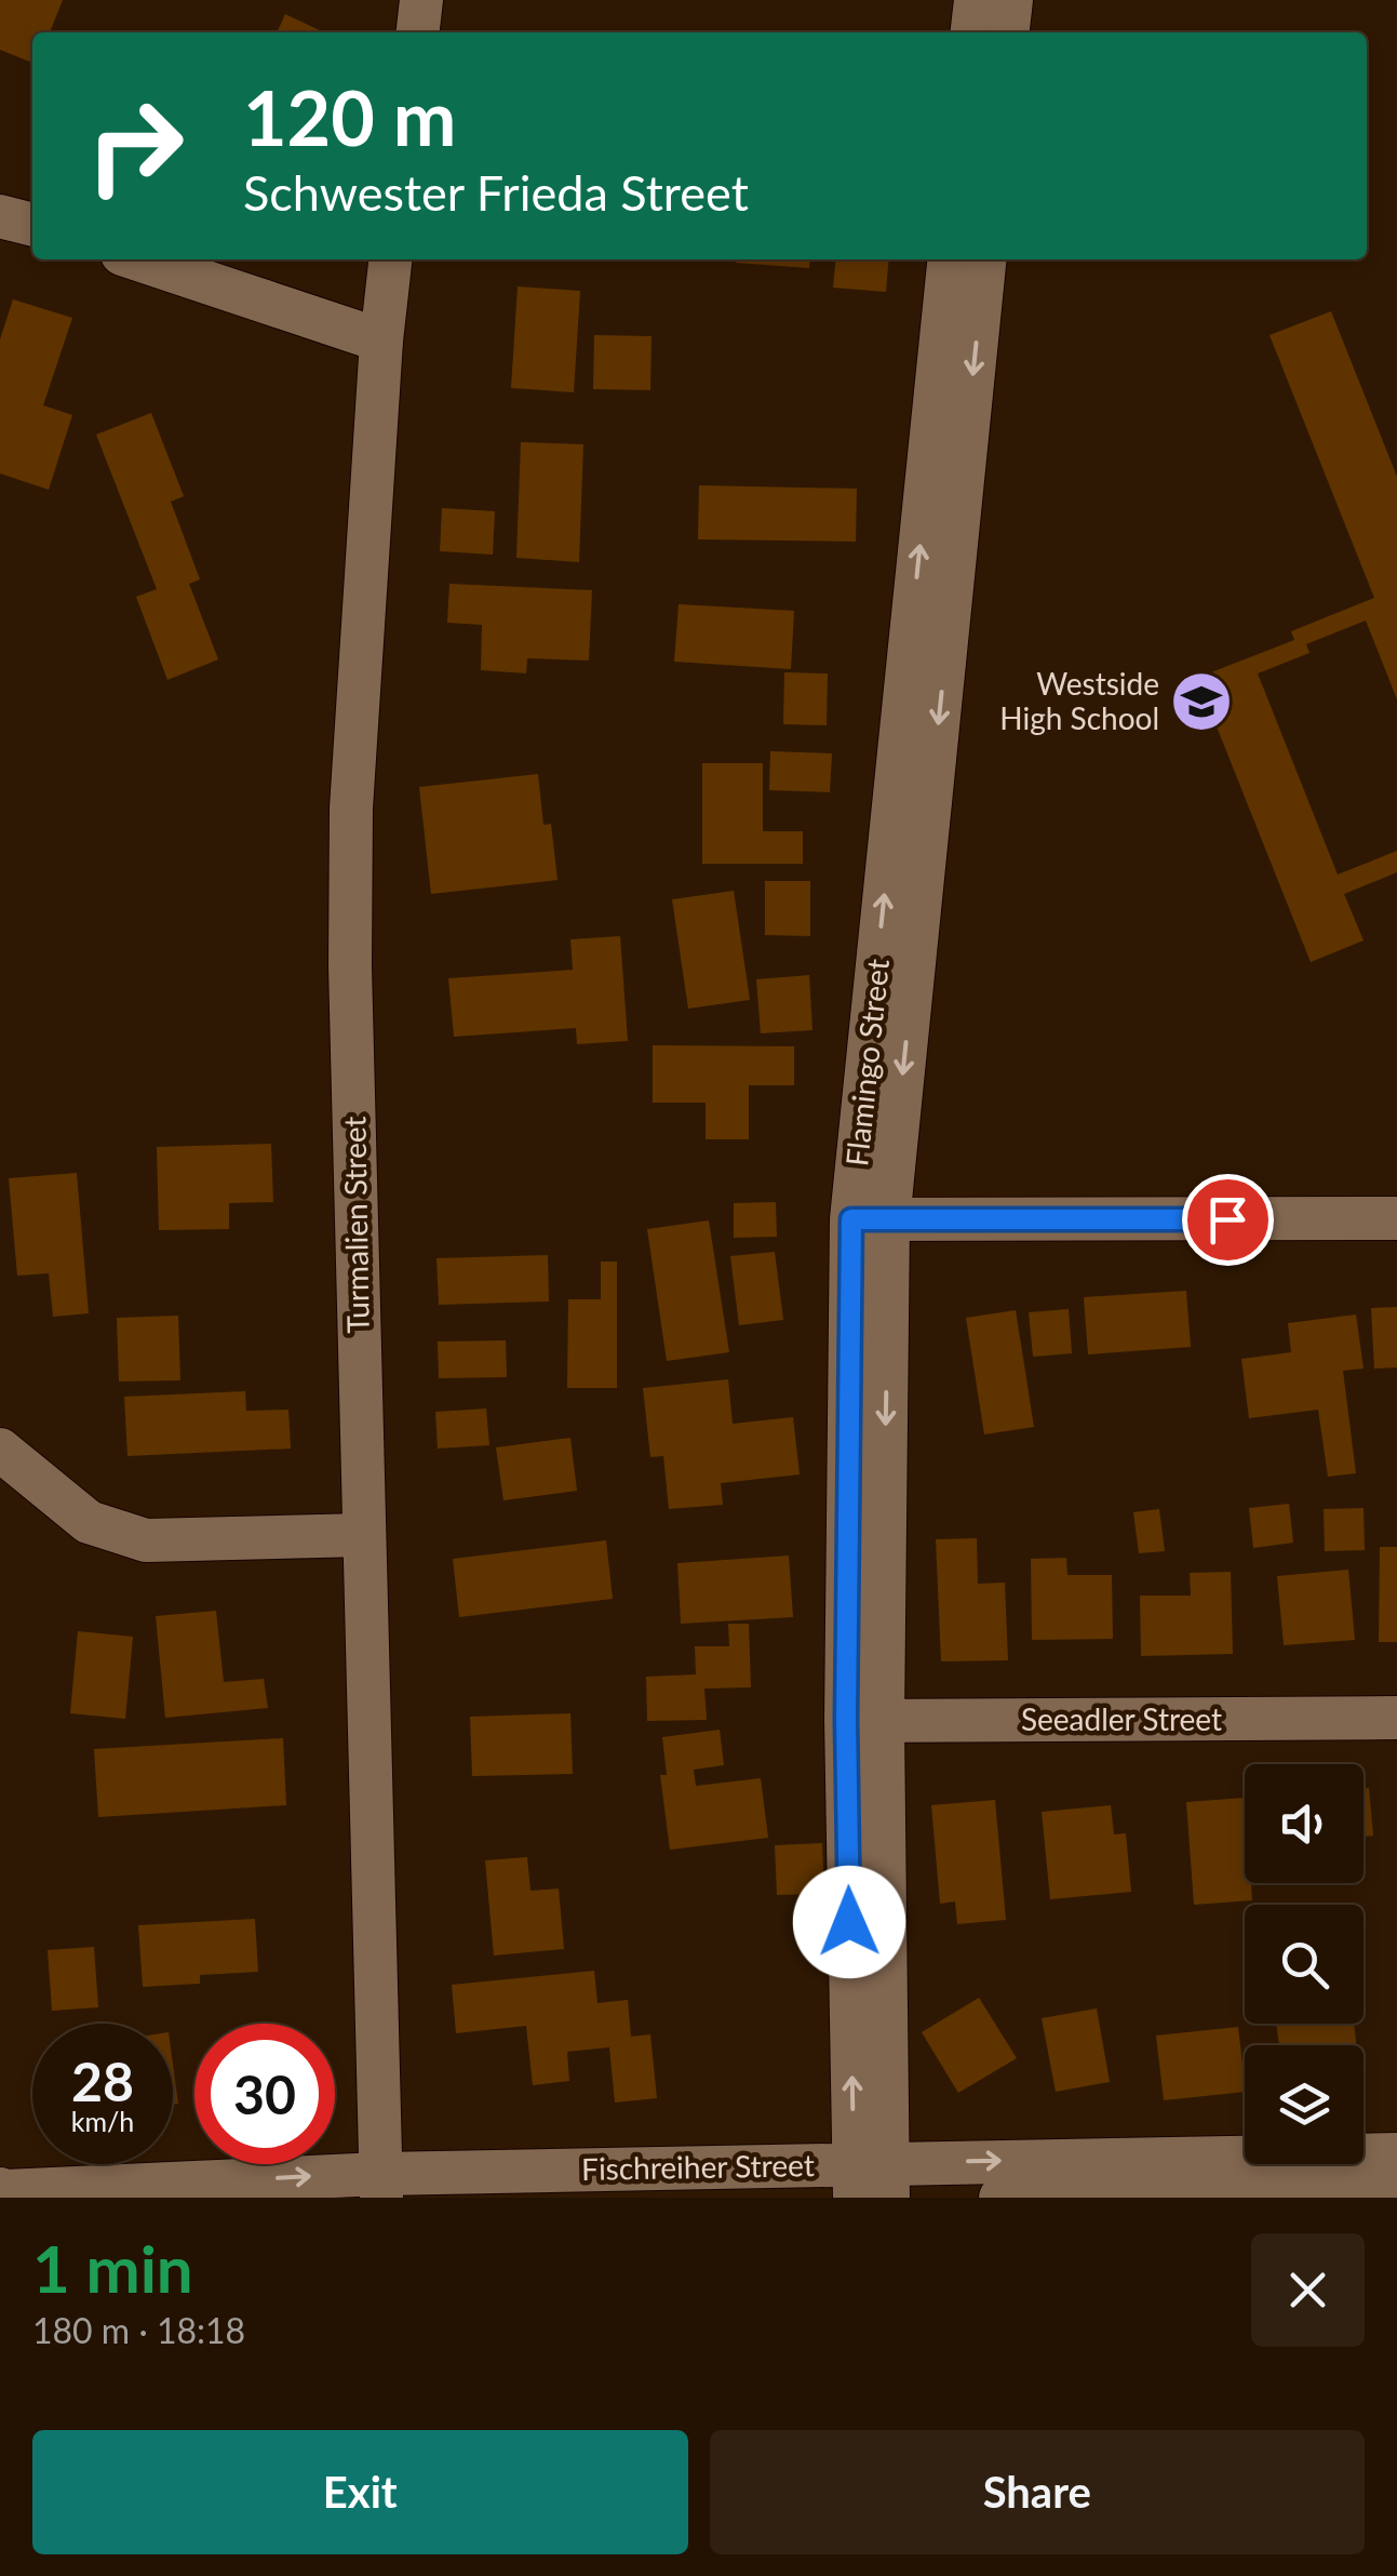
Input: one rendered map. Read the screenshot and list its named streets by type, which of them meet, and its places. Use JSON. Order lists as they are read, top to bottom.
{
  "streets": {
    "street": [
      "Flamingo Street",
      "Turmalien Street",
      "Seeadler Street",
      "Fischreiher Street"
    ]
  },
  "crossings": [
    ["Flamingo Street", "Seeadler Street"],
    ["Flamingo Street", "Fischreiher Street"],
    ["Turmalien Street", "Fischreiher Street"]
  ],
  "places": {
    "school or university": ["Westside High School"]
  },
  "page": {
    "turn": ["120 m", "Schwester Frieda Street"],
    "speed": "28 km/h",
    "limit": "30",
    "heading": ["1 min", "180 m · 18:18"],
    "buttons": ["Exit", "Share"]
  }
}
